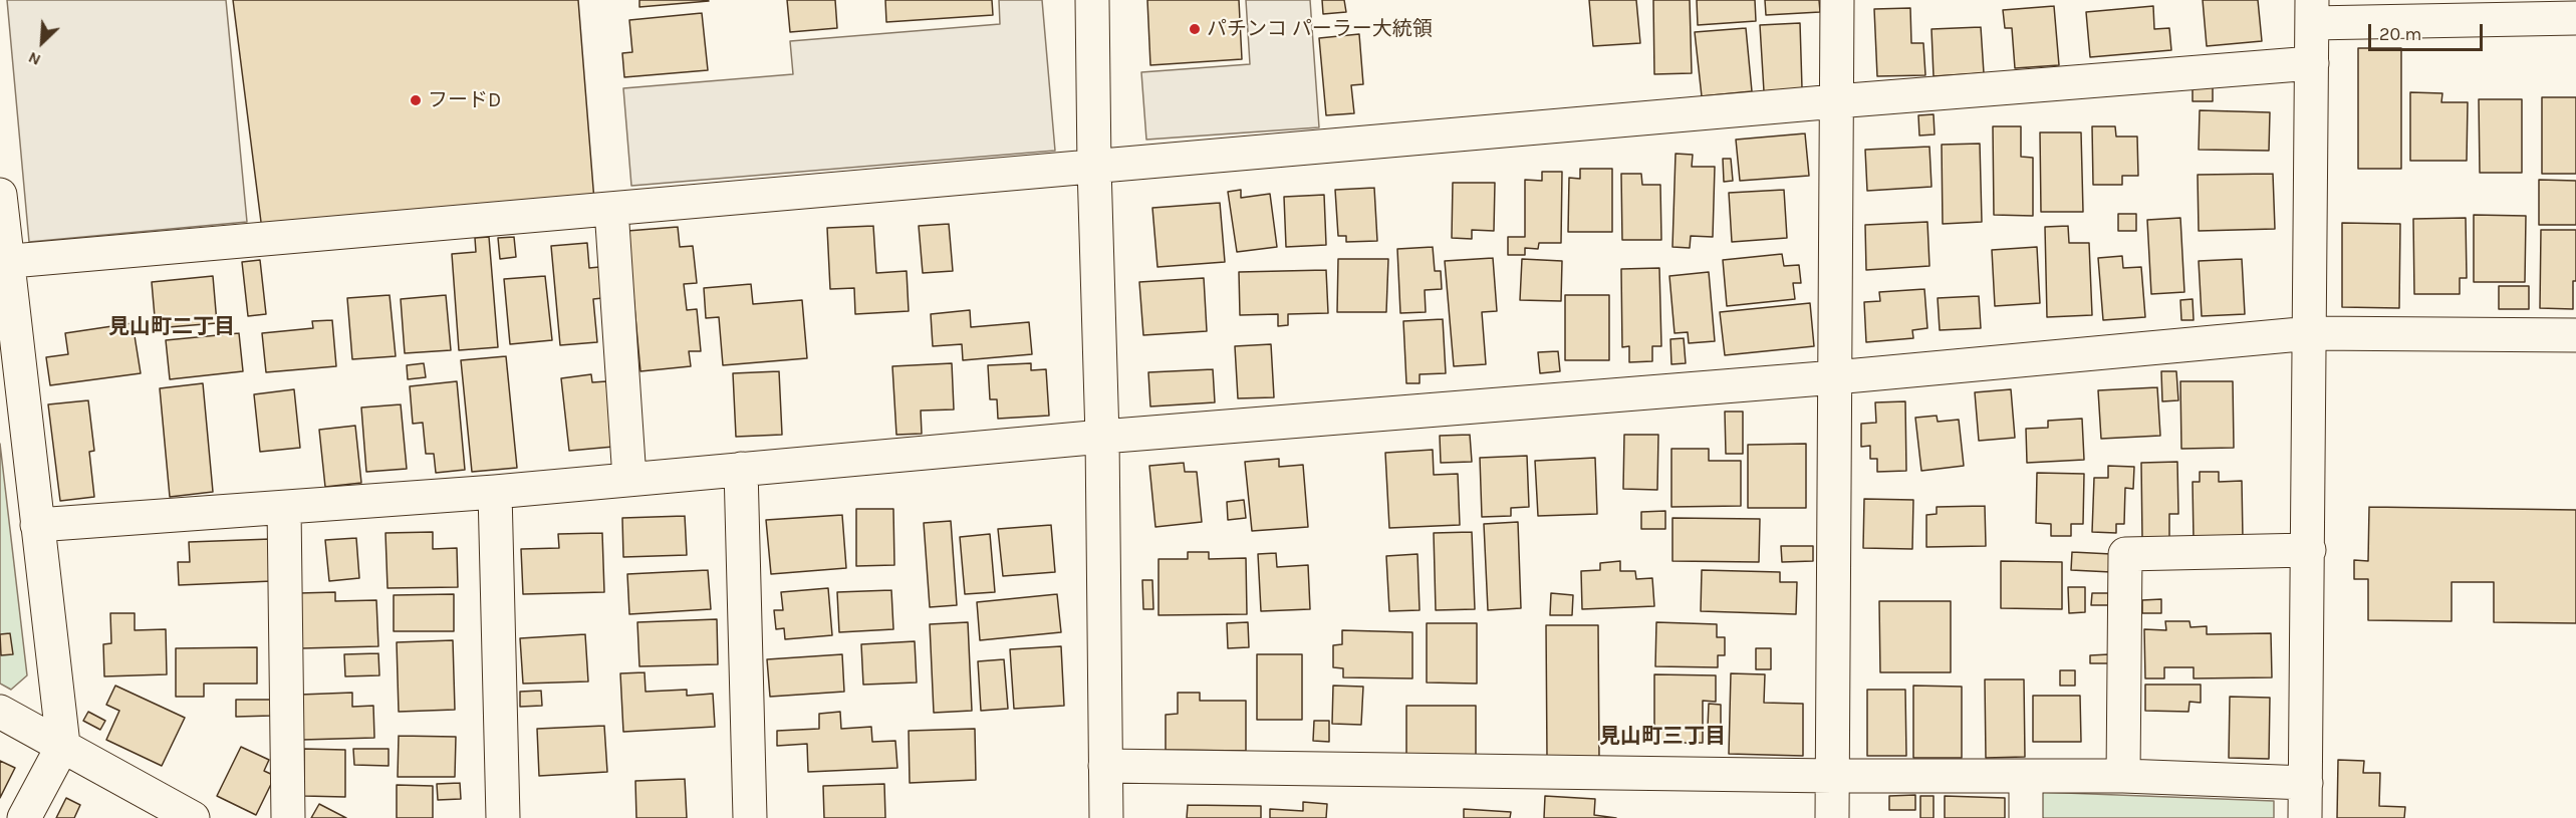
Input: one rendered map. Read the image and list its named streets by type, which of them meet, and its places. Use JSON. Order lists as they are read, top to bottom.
{
  "districts": ["見山町二丁目", "見山町三丁目"],
  "places": ["パチンコ パーラー大統領", "フードD"],
  "scale_bar": "20 m",
  "north": "bottom left"
}
